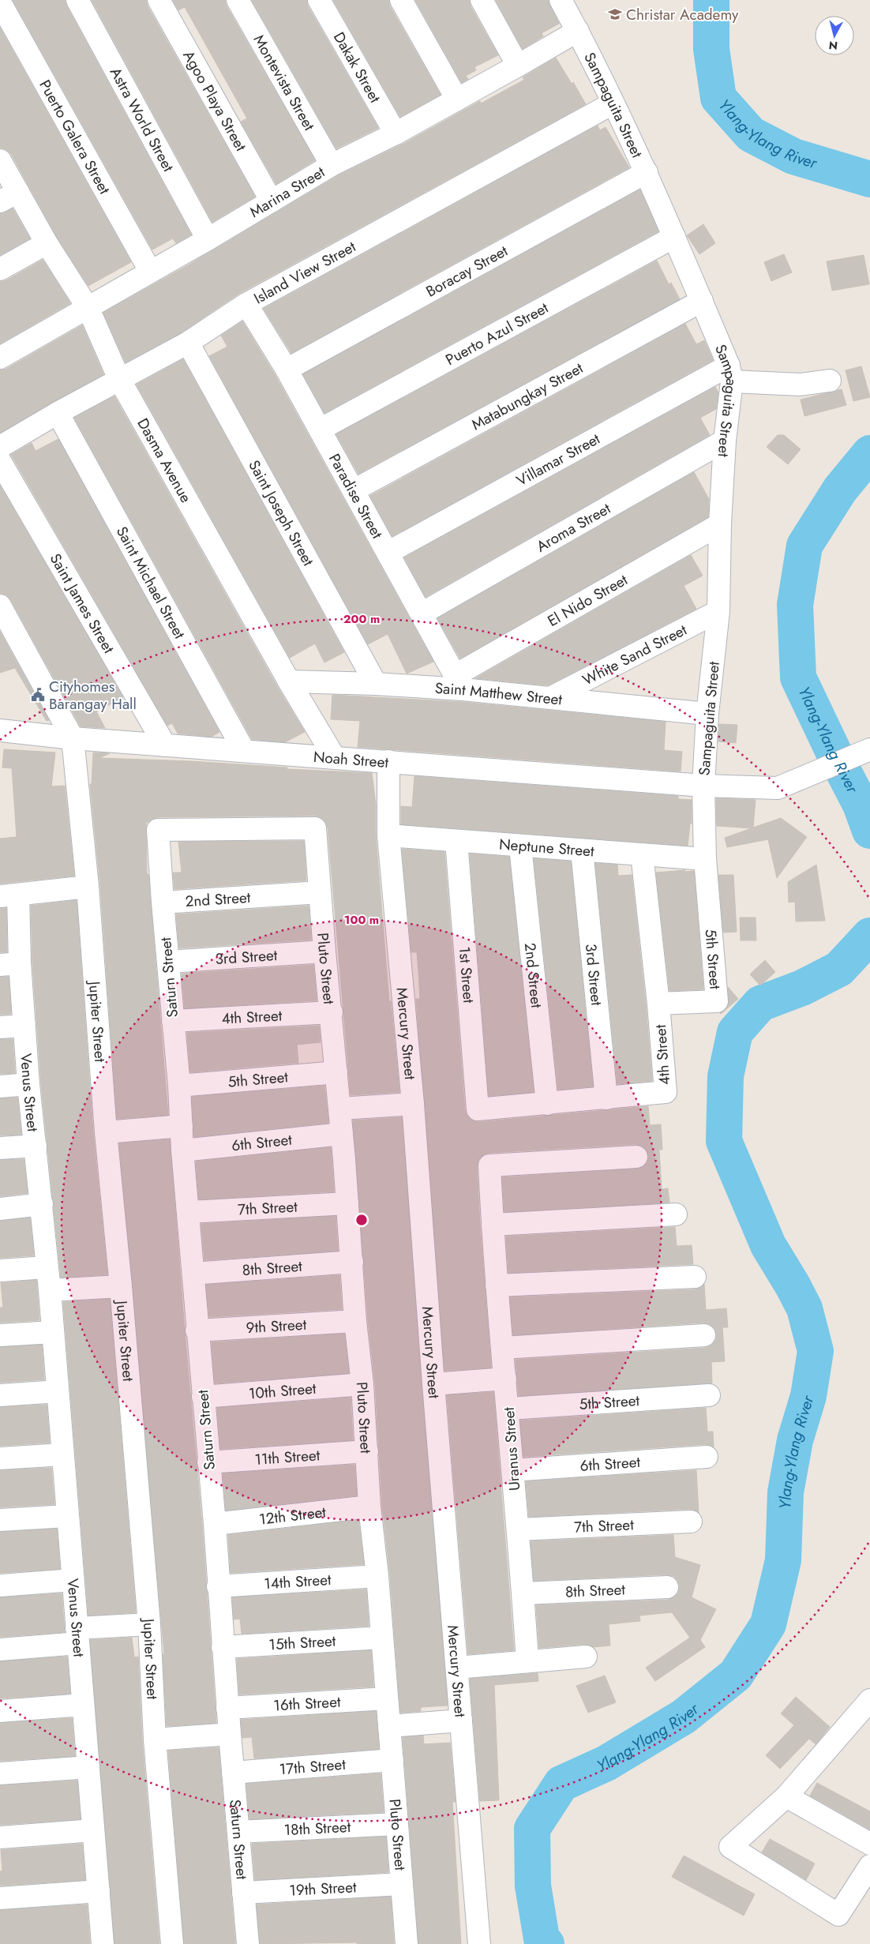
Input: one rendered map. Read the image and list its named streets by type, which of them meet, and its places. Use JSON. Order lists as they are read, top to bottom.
{
  "streets": {
    "street": [
      "Dakak Street",
      "Montevista Street",
      "Agoo Playa Street",
      "Sampaguita Street",
      "Astra World Street",
      "Puerto Galera Street",
      "Marina Street",
      "Boracay Street",
      "Island View Street",
      "Puerto Azul Street",
      "Matabungkay Street",
      "Villamar Street",
      "Dasma Avenue",
      "Paradise Street",
      "Saint Joseph Street",
      "Aroma Street",
      "Saint Michael Street",
      "El Nido Street",
      "Saint James Street",
      "White Sand Street",
      "Saint Matthew Street",
      "Noah Street",
      "Neptune Street",
      "2nd Street",
      "3rd Street",
      "5th Street",
      "Pluto Street",
      "1st Street",
      "Saturn Street",
      "4th Street",
      "Jupiter Street",
      "Mercury Street",
      "Venus Street",
      "6th Street",
      "7th Street",
      "8th Street",
      "9th Street",
      "10th Street",
      "Uranus Street",
      "11th Street",
      "12th Street",
      "14th Street",
      "15th Street",
      "16th Street",
      "17th Street",
      "18th Street",
      "19th Street"
    ]
  },
  "crossings": [
    ["Dakak Street", "Marina Street"],
    ["Montevista Street", "Marina Street"],
    ["Agoo Playa Street", "Marina Street"],
    ["Sampaguita Street", "Marina Street"],
    ["Sampaguita Street", "Boracay Street"],
    ["Sampaguita Street", "Island View Street"],
    ["Sampaguita Street", "Puerto Azul Street"],
    ["Sampaguita Street", "Matabungkay Street"],
    ["Sampaguita Street", "Villamar Street"],
    ["Sampaguita Street", "Aroma Street"],
    ["Sampaguita Street", "El Nido Street"],
    ["Sampaguita Street", "White Sand Street"],
    ["Sampaguita Street", "Saint Matthew Street"],
    ["Sampaguita Street", "Noah Street"],
    ["Sampaguita Street", "Neptune Street"],
    ["Sampaguita Street", "5th Street"],
    ["Astra World Street", "Marina Street"],
    ["Puerto Galera Street", "Marina Street"],
    ["Marina Street", "Dasma Avenue"],
    ["Boracay Street", "Paradise Street"],
    ["Island View Street", "Dasma Avenue"],
    ["Island View Street", "Paradise Street"],
    ["Island View Street", "Saint Joseph Street"],
    ["Island View Street", "Saint Michael Street"],
    ["Puerto Azul Street", "Paradise Street"],
    ["Matabungkay Street", "Paradise Street"],
    ["Villamar Street", "Paradise Street"],
    ["Dasma Avenue", "Saint Matthew Street"],
    ["Dasma Avenue", "Noah Street"],
    ["Paradise Street", "Aroma Street"],
    ["Paradise Street", "El Nido Street"],
    ["Paradise Street", "Saint Matthew Street"],
    ["Saint Joseph Street", "Saint Matthew Street"],
    ["Saint Michael Street", "Noah Street"],
    ["El Nido Street", "Saint Matthew Street"],
    ["Saint James Street", "Noah Street"],
    ["White Sand Street", "Saint Matthew Street"],
    ["Noah Street", "Jupiter Street"],
    ["Noah Street", "Mercury Street"],
    ["Neptune Street", "2nd Street"],
    ["Neptune Street", "3rd Street"],
    ["Neptune Street", "5th Street"],
    ["Neptune Street", "1st Street"],
    ["Neptune Street", "4th Street"],
    ["Neptune Street", "Mercury Street"],
    ["2nd Street", "Pluto Street"],
    ["2nd Street", "Saturn Street"],
    ["2nd Street", "4th Street"],
    ["3rd Street", "Pluto Street"],
    ["3rd Street", "Saturn Street"],
    ["3rd Street", "4th Street"],
    ["5th Street", "Pluto Street"],
    ["5th Street", "Saturn Street"],
    ["5th Street", "4th Street"],
    ["5th Street", "Uranus Street"],
    ["Pluto Street", "Saturn Street"],
    ["Pluto Street", "4th Street"],
    ["Pluto Street", "6th Street"],
    ["Pluto Street", "7th Street"],
    ["Pluto Street", "8th Street"],
    ["Pluto Street", "9th Street"],
    ["Pluto Street", "10th Street"],
    ["Pluto Street", "11th Street"],
    ["Pluto Street", "12th Street"],
    ["Pluto Street", "14th Street"],
    ["Pluto Street", "15th Street"],
    ["Pluto Street", "16th Street"],
    ["Pluto Street", "17th Street"],
    ["Pluto Street", "18th Street"],
    ["Pluto Street", "19th Street"],
    ["1st Street", "4th Street"],
    ["Saturn Street", "4th Street"],
    ["Saturn Street", "6th Street"],
    ["Saturn Street", "7th Street"],
    ["Saturn Street", "8th Street"],
    ["Saturn Street", "9th Street"],
    ["Saturn Street", "10th Street"],
    ["Saturn Street", "11th Street"],
    ["Saturn Street", "12th Street"],
    ["Saturn Street", "14th Street"],
    ["Saturn Street", "15th Street"],
    ["Saturn Street", "16th Street"],
    ["Saturn Street", "17th Street"],
    ["Saturn Street", "18th Street"],
    ["Saturn Street", "19th Street"],
    ["6th Street", "Uranus Street"],
    ["7th Street", "Uranus Street"],
    ["8th Street", "Uranus Street"]
  ],
  "water": ["Ylang-Ylang River"],
  "places": {
    "school or university": ["Christar Academy"],
    "public building": ["Cityhomes Barangay Hall"]
  },
  "north": "bottom",
  "rings": ["200 m", "100 m"]
}
